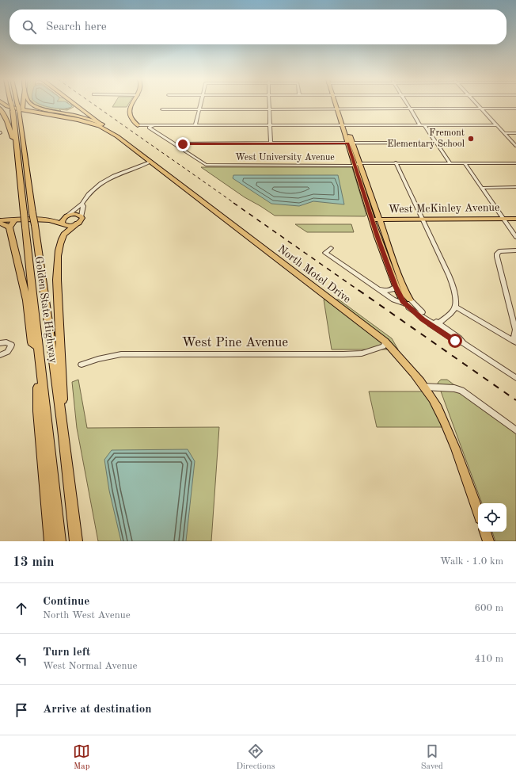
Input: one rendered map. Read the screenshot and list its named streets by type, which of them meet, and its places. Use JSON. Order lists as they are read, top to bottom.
{
  "streets": {
    "highway": ["Golden State Highway"],
    "main road": ["West McKinley Avenue", "North Motel Drive"],
    "street": ["West University Avenue", "West Pine Avenue"]
  },
  "crossings": [
    ["North Motel Drive", "West Pine Avenue"]
  ],
  "places": ["Fremont Elementary School"],
  "page": {
    "search": "Search here",
    "heading": ["13 min", "Walk · 1.0 km"],
    "list": [
      ["Continue", "North West Avenue", "600 m"],
      ["Turn left", "West Normal Avenue", "410 m"],
      "Arrive at destination"
    ],
    "nav": ["Map", "Directions", "Saved"]
  }
}
